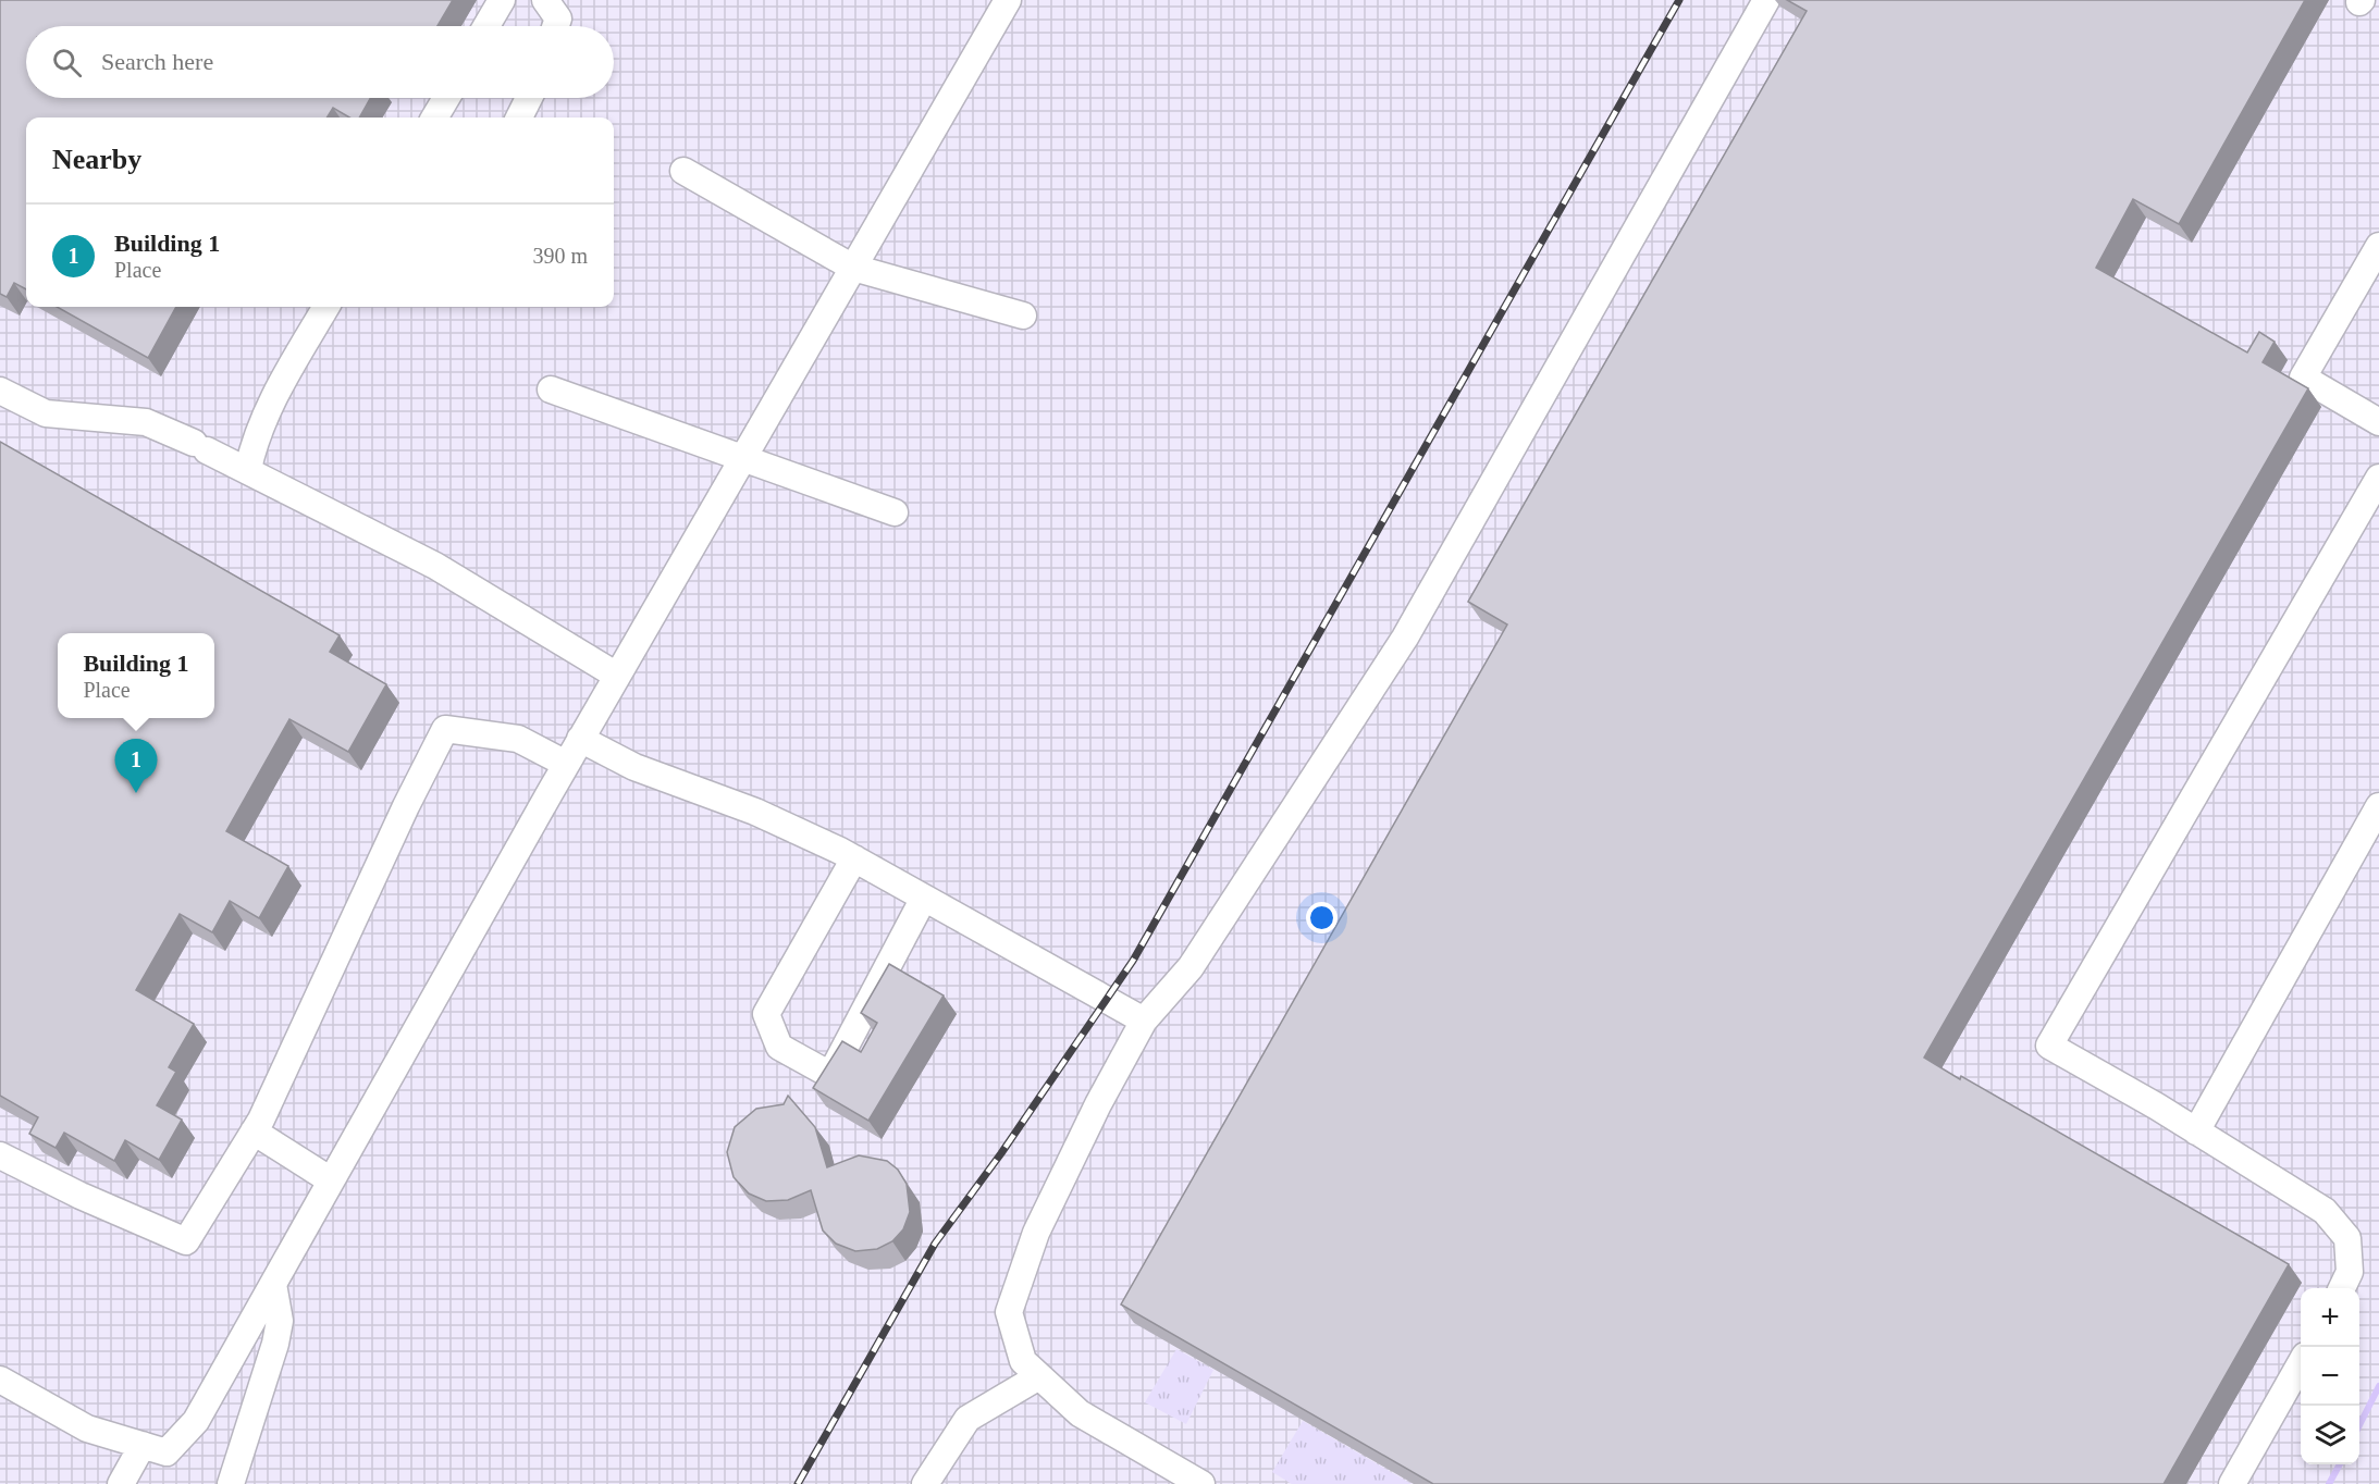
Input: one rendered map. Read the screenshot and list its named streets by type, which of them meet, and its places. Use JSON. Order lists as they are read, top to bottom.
{
  "page": {
    "search": "Search here",
    "heading": "Nearby",
    "list": [
      {
        "mark": "1",
        "name": "Building 1",
        "note": "Place",
        "value": "390 m"
      }
    ],
    "popup": ["Building 1", "Place"],
    "pins": "1",
    "map_buttons": ["+", "−"]
  }
}
